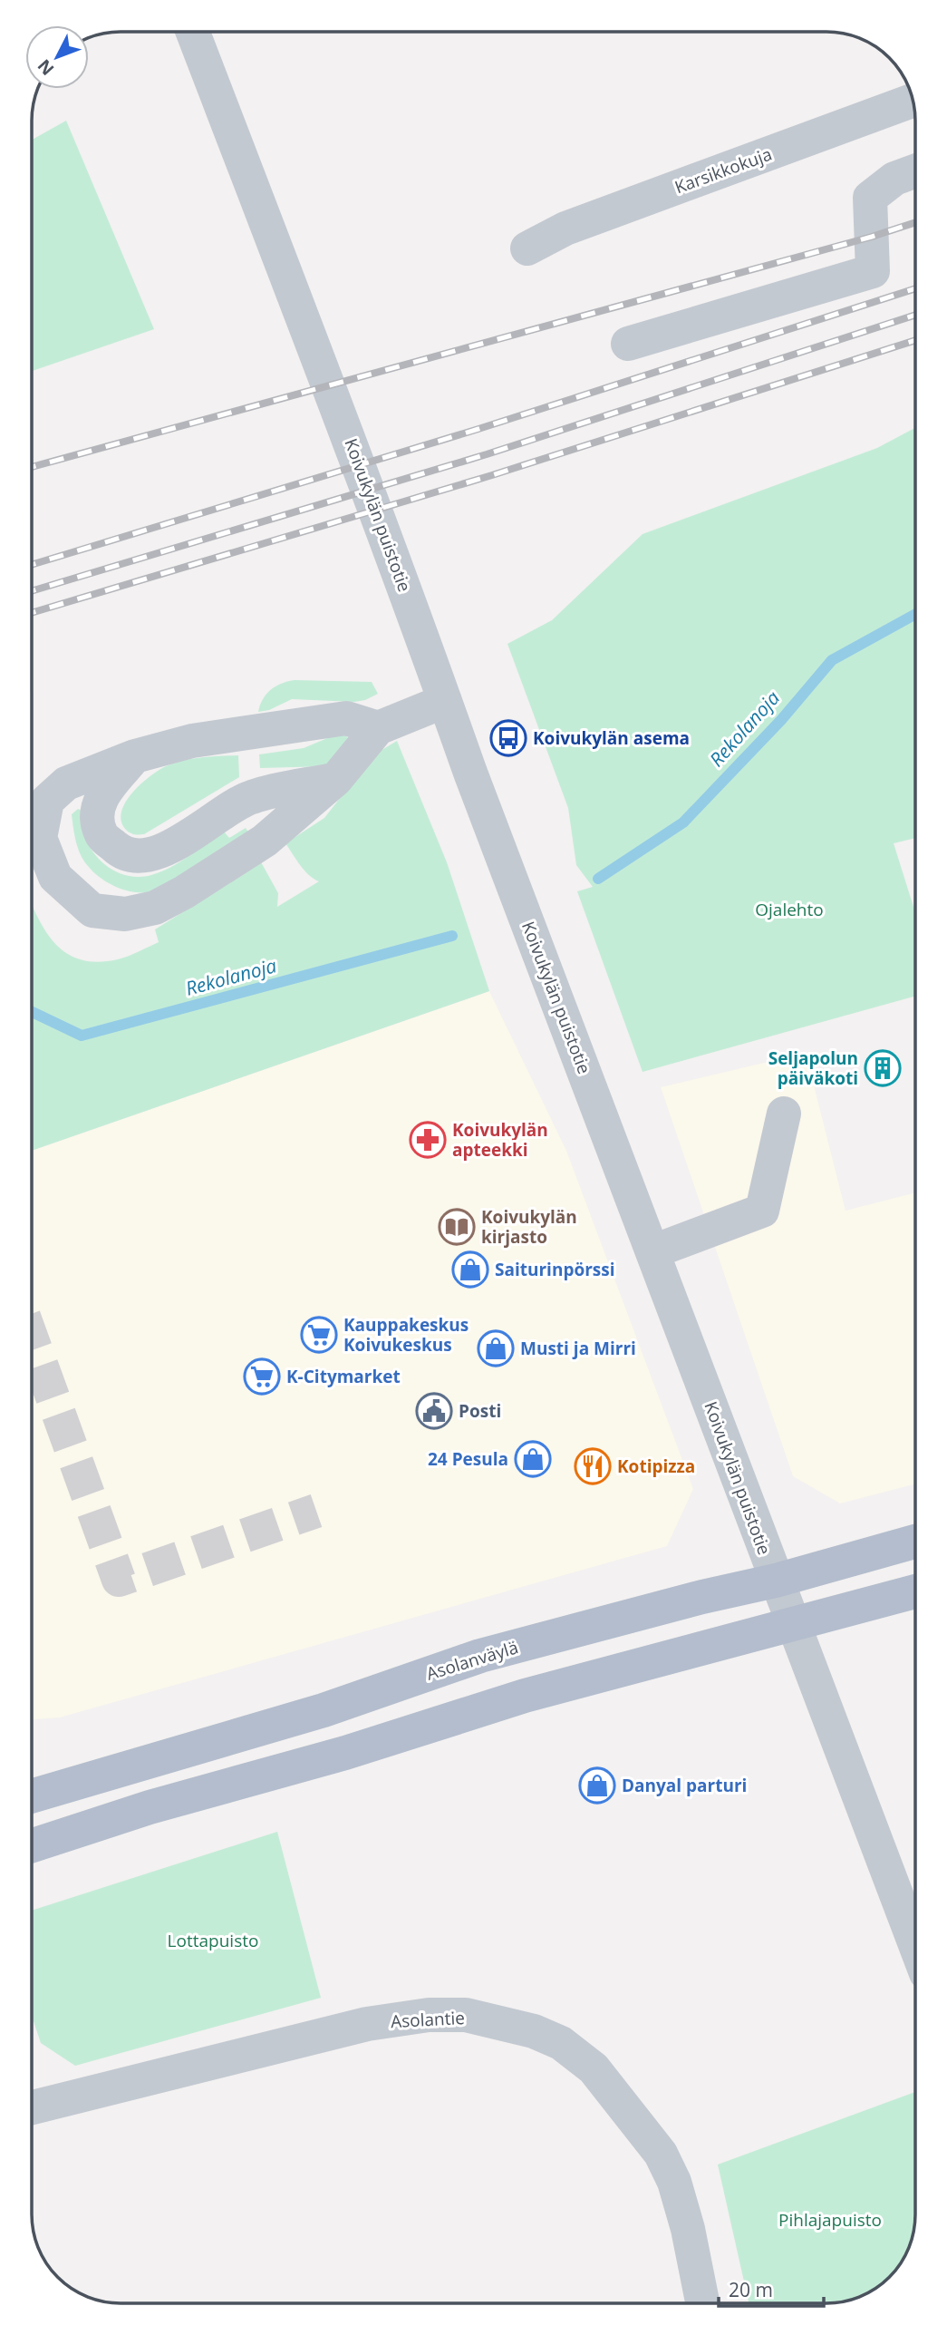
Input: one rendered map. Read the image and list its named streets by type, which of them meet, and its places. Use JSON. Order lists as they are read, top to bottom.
{
  "streets": {
    "main road": ["Asolanväylä"],
    "street": ["Karsikkokuja", "Koivukylän puistotie", "Asolantie"]
  },
  "crossings": [
    ["Koivukylän puistotie", "Asolanväylä"]
  ],
  "water": ["Rekolanoja"],
  "parks": ["Ojalehto", "Lottapuisto", "Pihlajapuisto"],
  "places": {
    "bus stop": ["Koivukylän asema"],
    "building": ["Seljapolun päiväkoti"],
    "pharmacy": ["Koivukylän apteekki"],
    "library": ["Koivukylän kirjasto"],
    "shop": [
      "Saiturinpörssi",
      "Musti ja Mirri",
      "24 Pesula",
      "Danyal parturi"
    ],
    "supermarket": ["Kauppakeskus Koivukeskus", "K-Citymarket"],
    "public building": ["Posti"],
    "restaurant": ["Kotipizza"]
  },
  "scale_bar": "20 m",
  "north": "bottom left"
}
